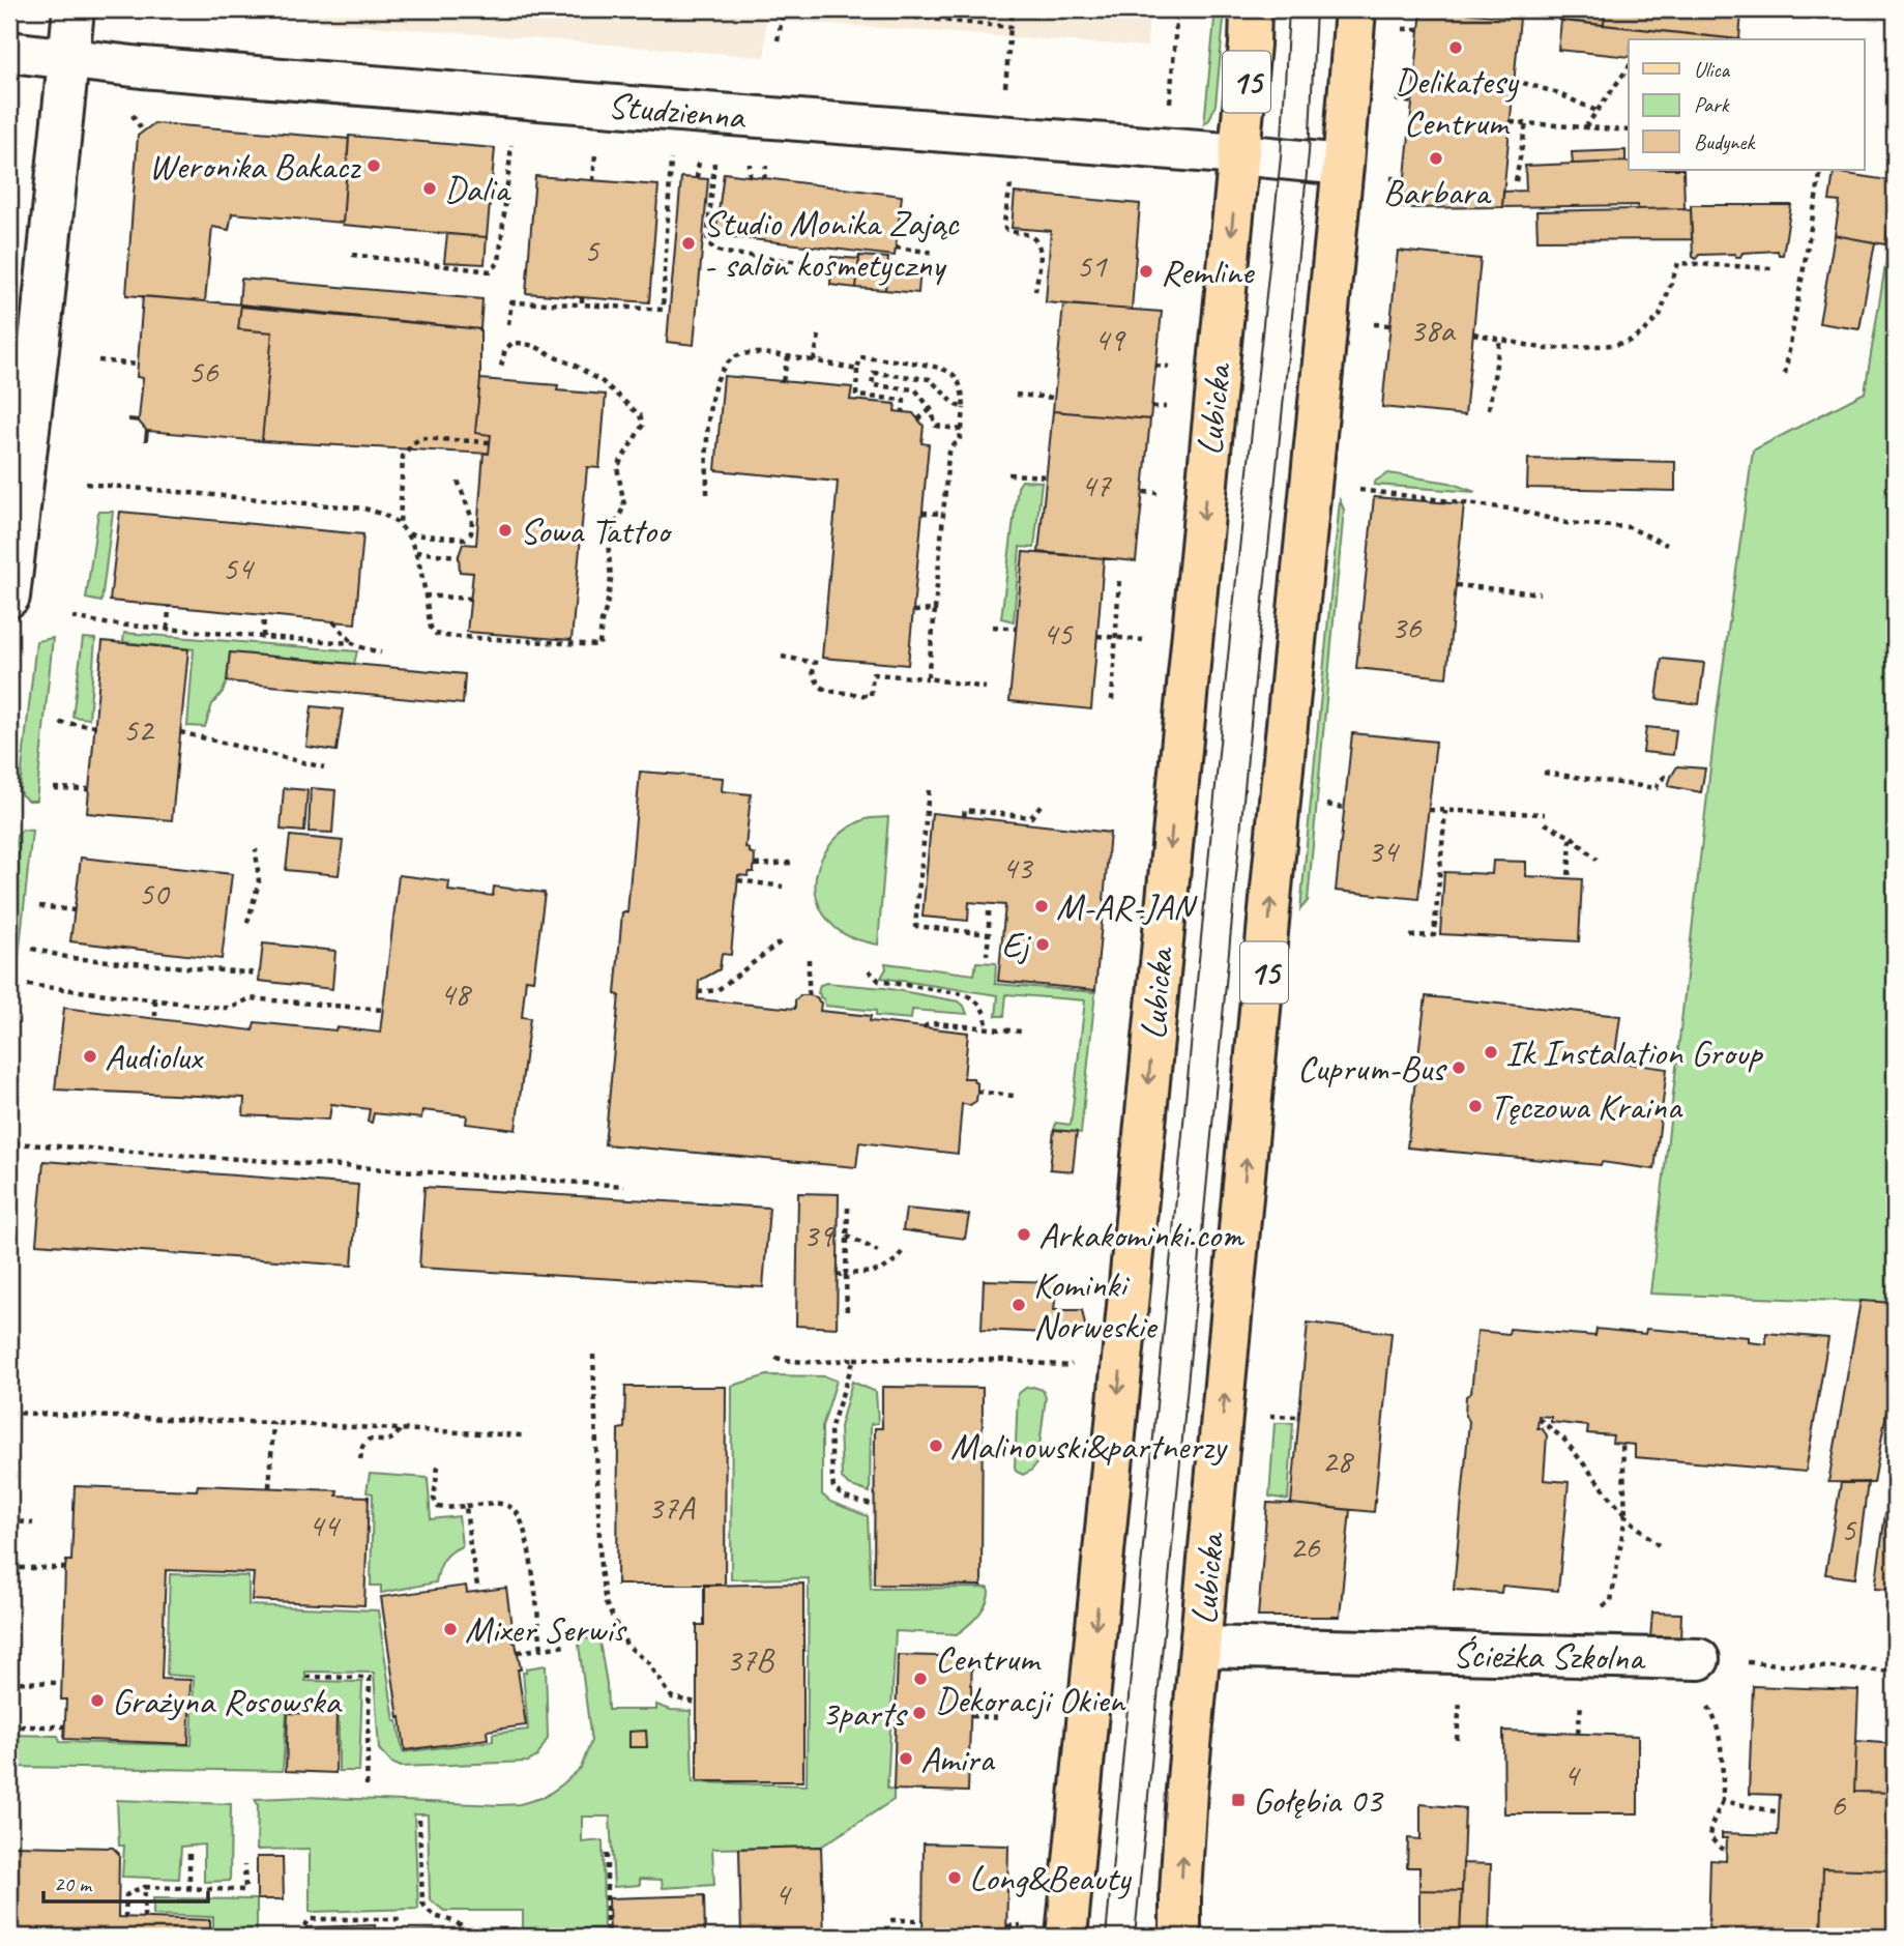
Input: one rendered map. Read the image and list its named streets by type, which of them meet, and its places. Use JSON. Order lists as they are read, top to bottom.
{
  "streets": {
    "main road": ["15", "Lubicka"],
    "street": ["Studzienna", "Ścieżka Szkolna"]
  },
  "crossings": [
    ["Studzienna", "Lubicka"],
    ["Lubicka", "Ścieżka Szkolna"]
  ],
  "places": {
    "other": [
      "Delikatesy Centrum",
      "Barbara",
      "Weronika Bakacz",
      "Dalia",
      "Studio Monika Zając - salon kosmetyczny",
      "Remline",
      "Sowa Tattoo",
      "M-AR-JAN",
      "Ej",
      "Ik Instalation Group",
      "Audiolux",
      "Cuprum-Bus",
      "Tęczowa Kraina",
      "Arkakominki.com",
      "Kominki Norweskie",
      "Malinowski&partnerzy",
      "Mixer Serwis",
      "Centrum Dekoracji Okien",
      "Grażyna Rosowska",
      "3parts",
      "Amira",
      "Long&Beauty"
    ],
    "transit": ["Gołębia 03"]
  },
  "house_numbers": [
    "5",
    "51",
    "38a",
    "49",
    "56",
    "47",
    "54",
    "36",
    "45",
    "52",
    "34",
    "43",
    "50",
    "48",
    "39",
    "28",
    "37A",
    "44",
    "5",
    "26",
    "37B",
    "4",
    "6",
    "4"
  ],
  "legend": ["Ulica", "Park", "Budynek"],
  "scale_bar": "20 m"
}
